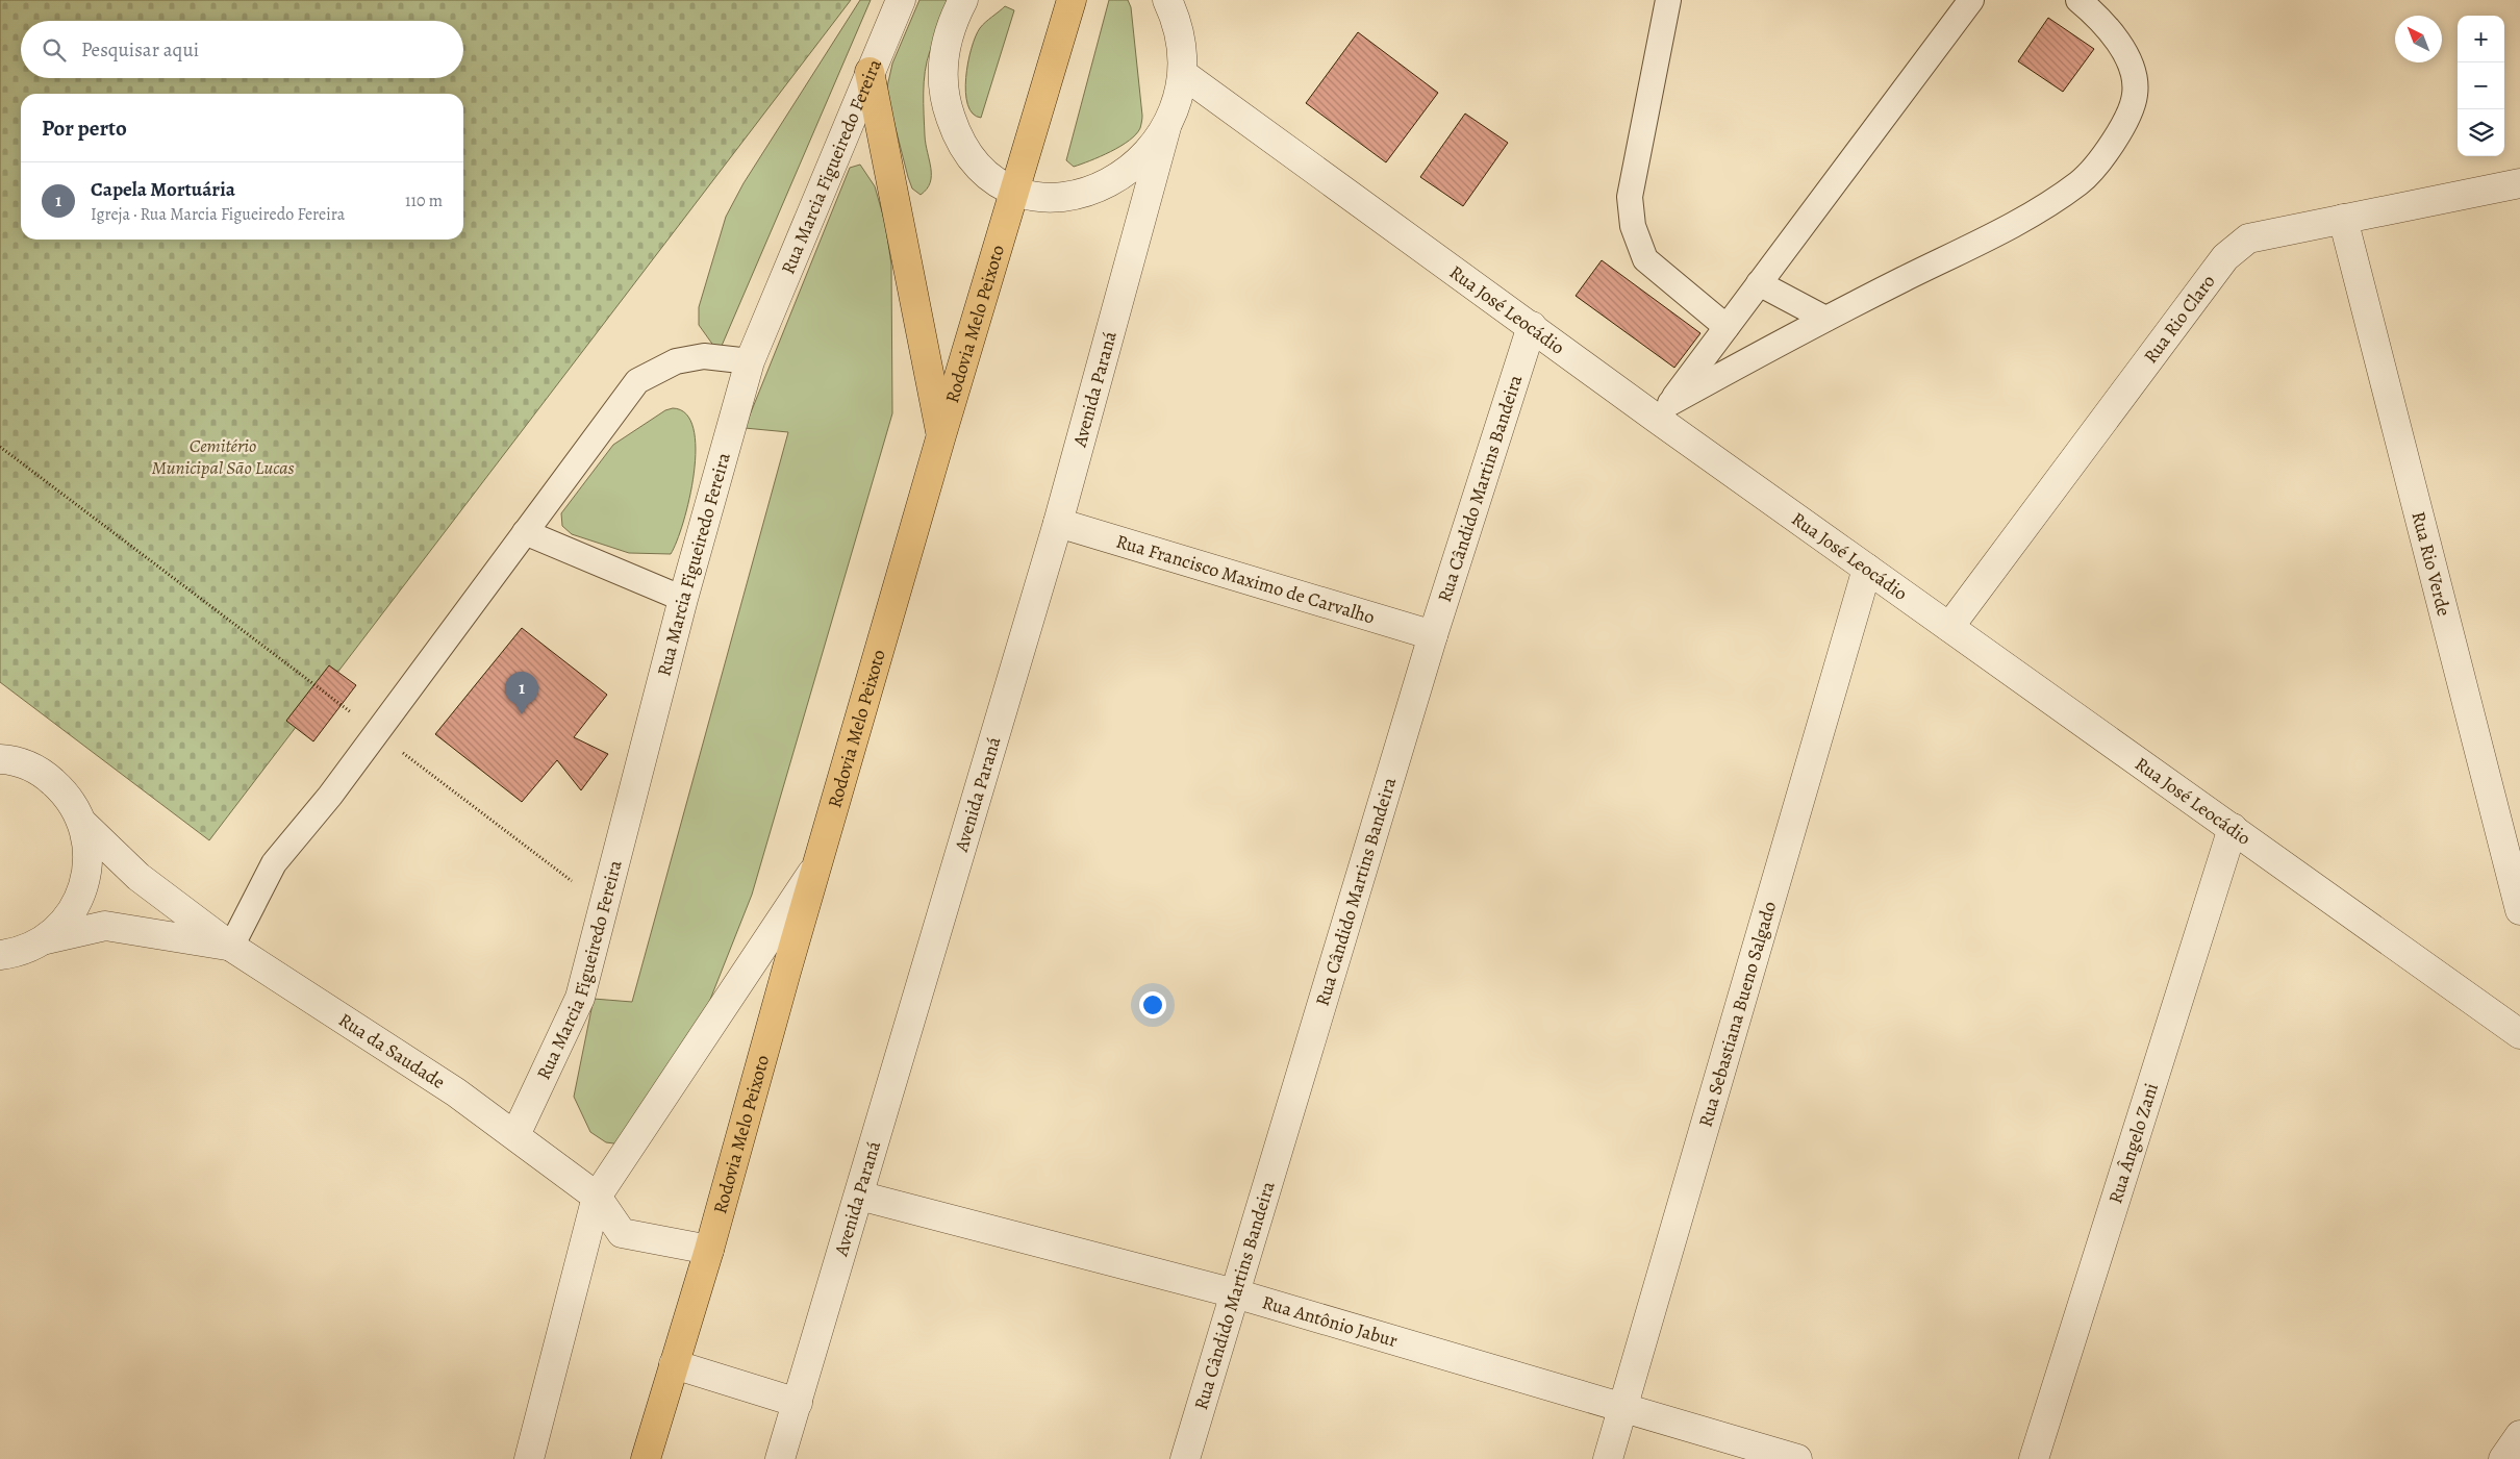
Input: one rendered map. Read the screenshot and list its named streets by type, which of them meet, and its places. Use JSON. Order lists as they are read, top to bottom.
{
  "streets": {
    "main road": ["Rodovia Melo Peixoto"],
    "street": [
      "Rua Marcia Figueiredo Fereira",
      "Rua José Leocádio",
      "Rua Rio Claro",
      "Avenida Paraná",
      "Rua Cândido Martins Bandeira",
      "Rua Rio Verde",
      "Rua Francisco Maximo de Carvalho",
      "Rua Sebastiana Bueno Salgado",
      "Rua da Saudade",
      "Rua Ângelo Zani",
      "Rua Antônio Jabur"
    ]
  },
  "crossings": [
    ["Rua Marcia Figueiredo Fereira", "Rua da Saudade"],
    ["Rua José Leocádio", "Rua Rio Claro"],
    ["Rua José Leocádio", "Rua Cândido Martins Bandeira"],
    ["Rua José Leocádio", "Rua Sebastiana Bueno Salgado"],
    ["Rua José Leocádio", "Rua Ângelo Zani"],
    ["Rua Rio Claro", "Rua Rio Verde"],
    ["Rodovia Melo Peixoto", "Rua da Saudade"],
    ["Avenida Paraná", "Rua Francisco Maximo de Carvalho"],
    ["Avenida Paraná", "Rua Antônio Jabur"],
    ["Rua Cândido Martins Bandeira", "Rua Francisco Maximo de Carvalho"],
    ["Rua Cândido Martins Bandeira", "Rua Antônio Jabur"],
    ["Rua Sebastiana Bueno Salgado", "Rua Antônio Jabur"]
  ],
  "parks": ["Cemitério Municipal São Lucas"],
  "north": "top left",
  "page": {
    "map_buttons": ["+", "−"],
    "search": "Pesquisar aqui",
    "heading": "Por perto",
    "list": [
      {
        "mark": "1",
        "name": "Capela Mortuária",
        "note": "Igreja · Rua Marcia Figueiredo Fereira",
        "value": "110 m"
      }
    ],
    "pins": "1"
  }
}
